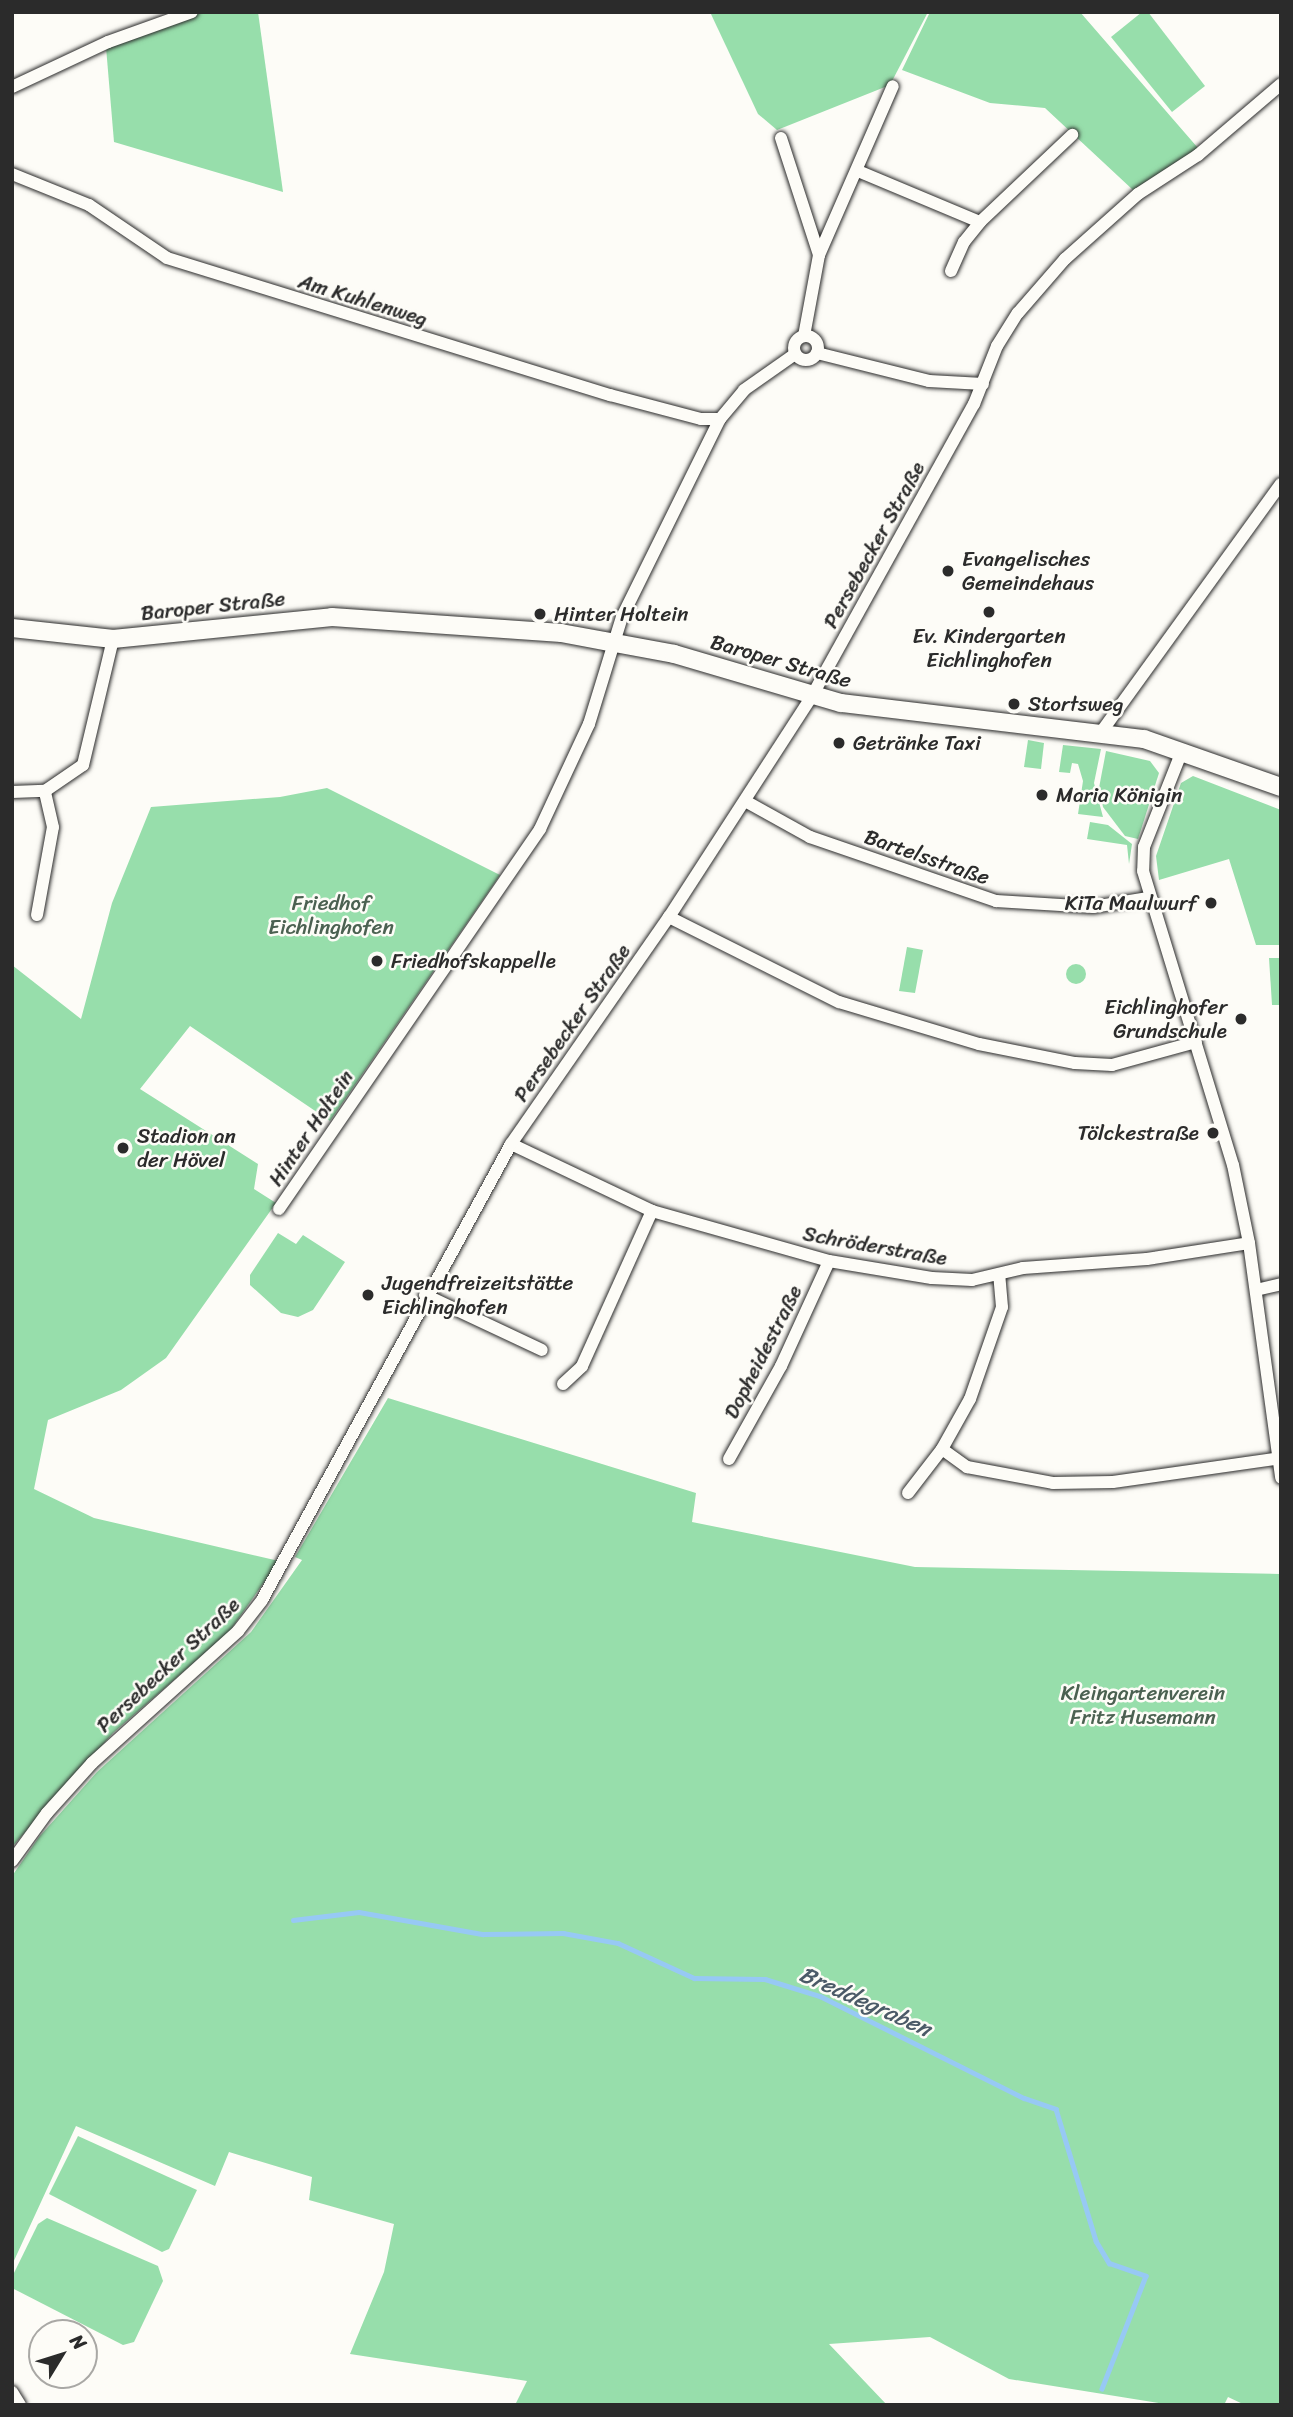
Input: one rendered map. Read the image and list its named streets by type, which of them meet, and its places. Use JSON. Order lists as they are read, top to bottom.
{
  "streets": {
    "main road": ["Baroper Straße"],
    "street": [
      "Am Kuhlenweg",
      "Persebecker Straße",
      "Bartelsstraße",
      "Hinter Holtein",
      "Schröderstraße",
      "Dopheidestraße"
    ]
  },
  "crossings": [
    ["Am Kuhlenweg", "Hinter Holtein"],
    ["Persebecker Straße", "Baroper Straße"],
    ["Persebecker Straße", "Bartelsstraße"],
    ["Persebecker Straße", "Schröderstraße"],
    ["Baroper Straße", "Hinter Holtein"],
    ["Schröderstraße", "Dopheidestraße"]
  ],
  "water": ["Breddegraben"],
  "parks": ["Friedhof Eichlinghofen", "Kleingartenverein Fritz Husemann"],
  "places": [
    "Evangelisches Gemeindehaus",
    "Ev. Kindergarten Eichlinghofen",
    "Hinter Holtein",
    "Stortsweg",
    "Getränke Taxi",
    "Maria Königin",
    "KiTa Maulwurf",
    "Friedhofskappelle",
    "Eichlinghofer Grundschule",
    "Tölckestraße",
    "Stadion an der Hövel",
    "Jugendfreizeitstätte Eichlinghofen"
  ],
  "north": "top right"
}
